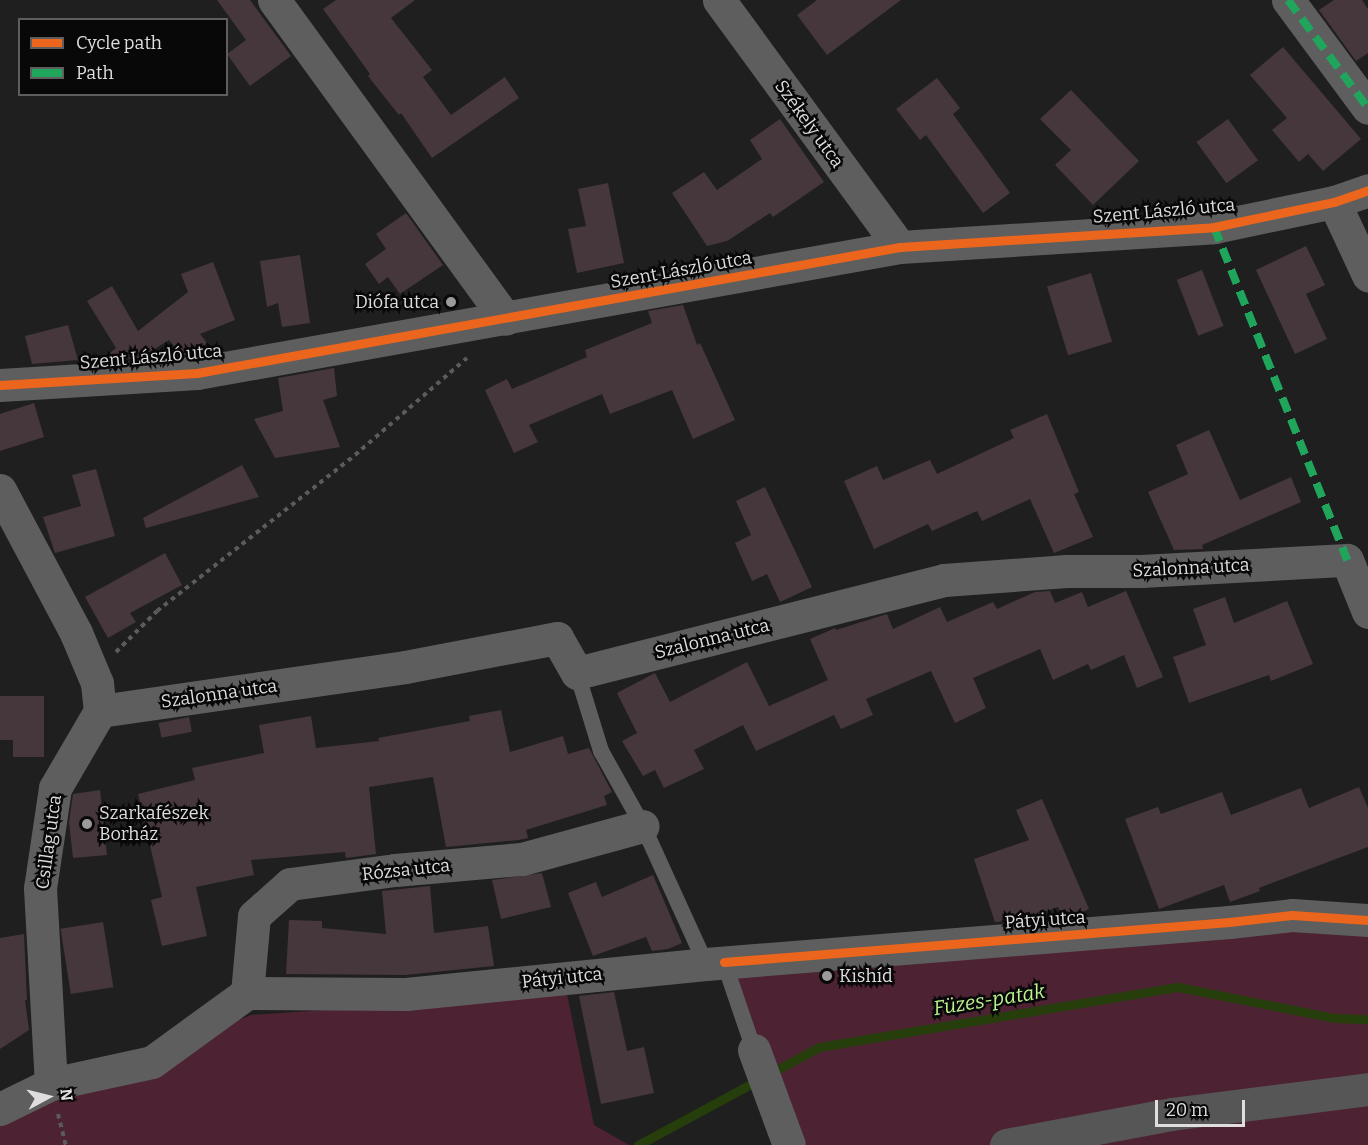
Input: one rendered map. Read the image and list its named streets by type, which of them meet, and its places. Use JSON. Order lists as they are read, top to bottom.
{
  "streets": {
    "street": [
      "Székely utca",
      "Szent László utca",
      "Szalonna utca",
      "Csillag utca",
      "Rózsa utca",
      "Pátyi utca"
    ]
  },
  "crossings": [
    ["Székely utca", "Szent László utca"],
    ["Szalonna utca", "Csillag utca"],
    ["Rózsa utca", "Pátyi utca"]
  ],
  "water": ["Füzes-patak"],
  "places": ["Diófa utca", "Szarkafészek Borház", "Kishíd"],
  "legend": ["Cycle path", "Path"],
  "scale_bar": "20 m",
  "north": "right"
}
